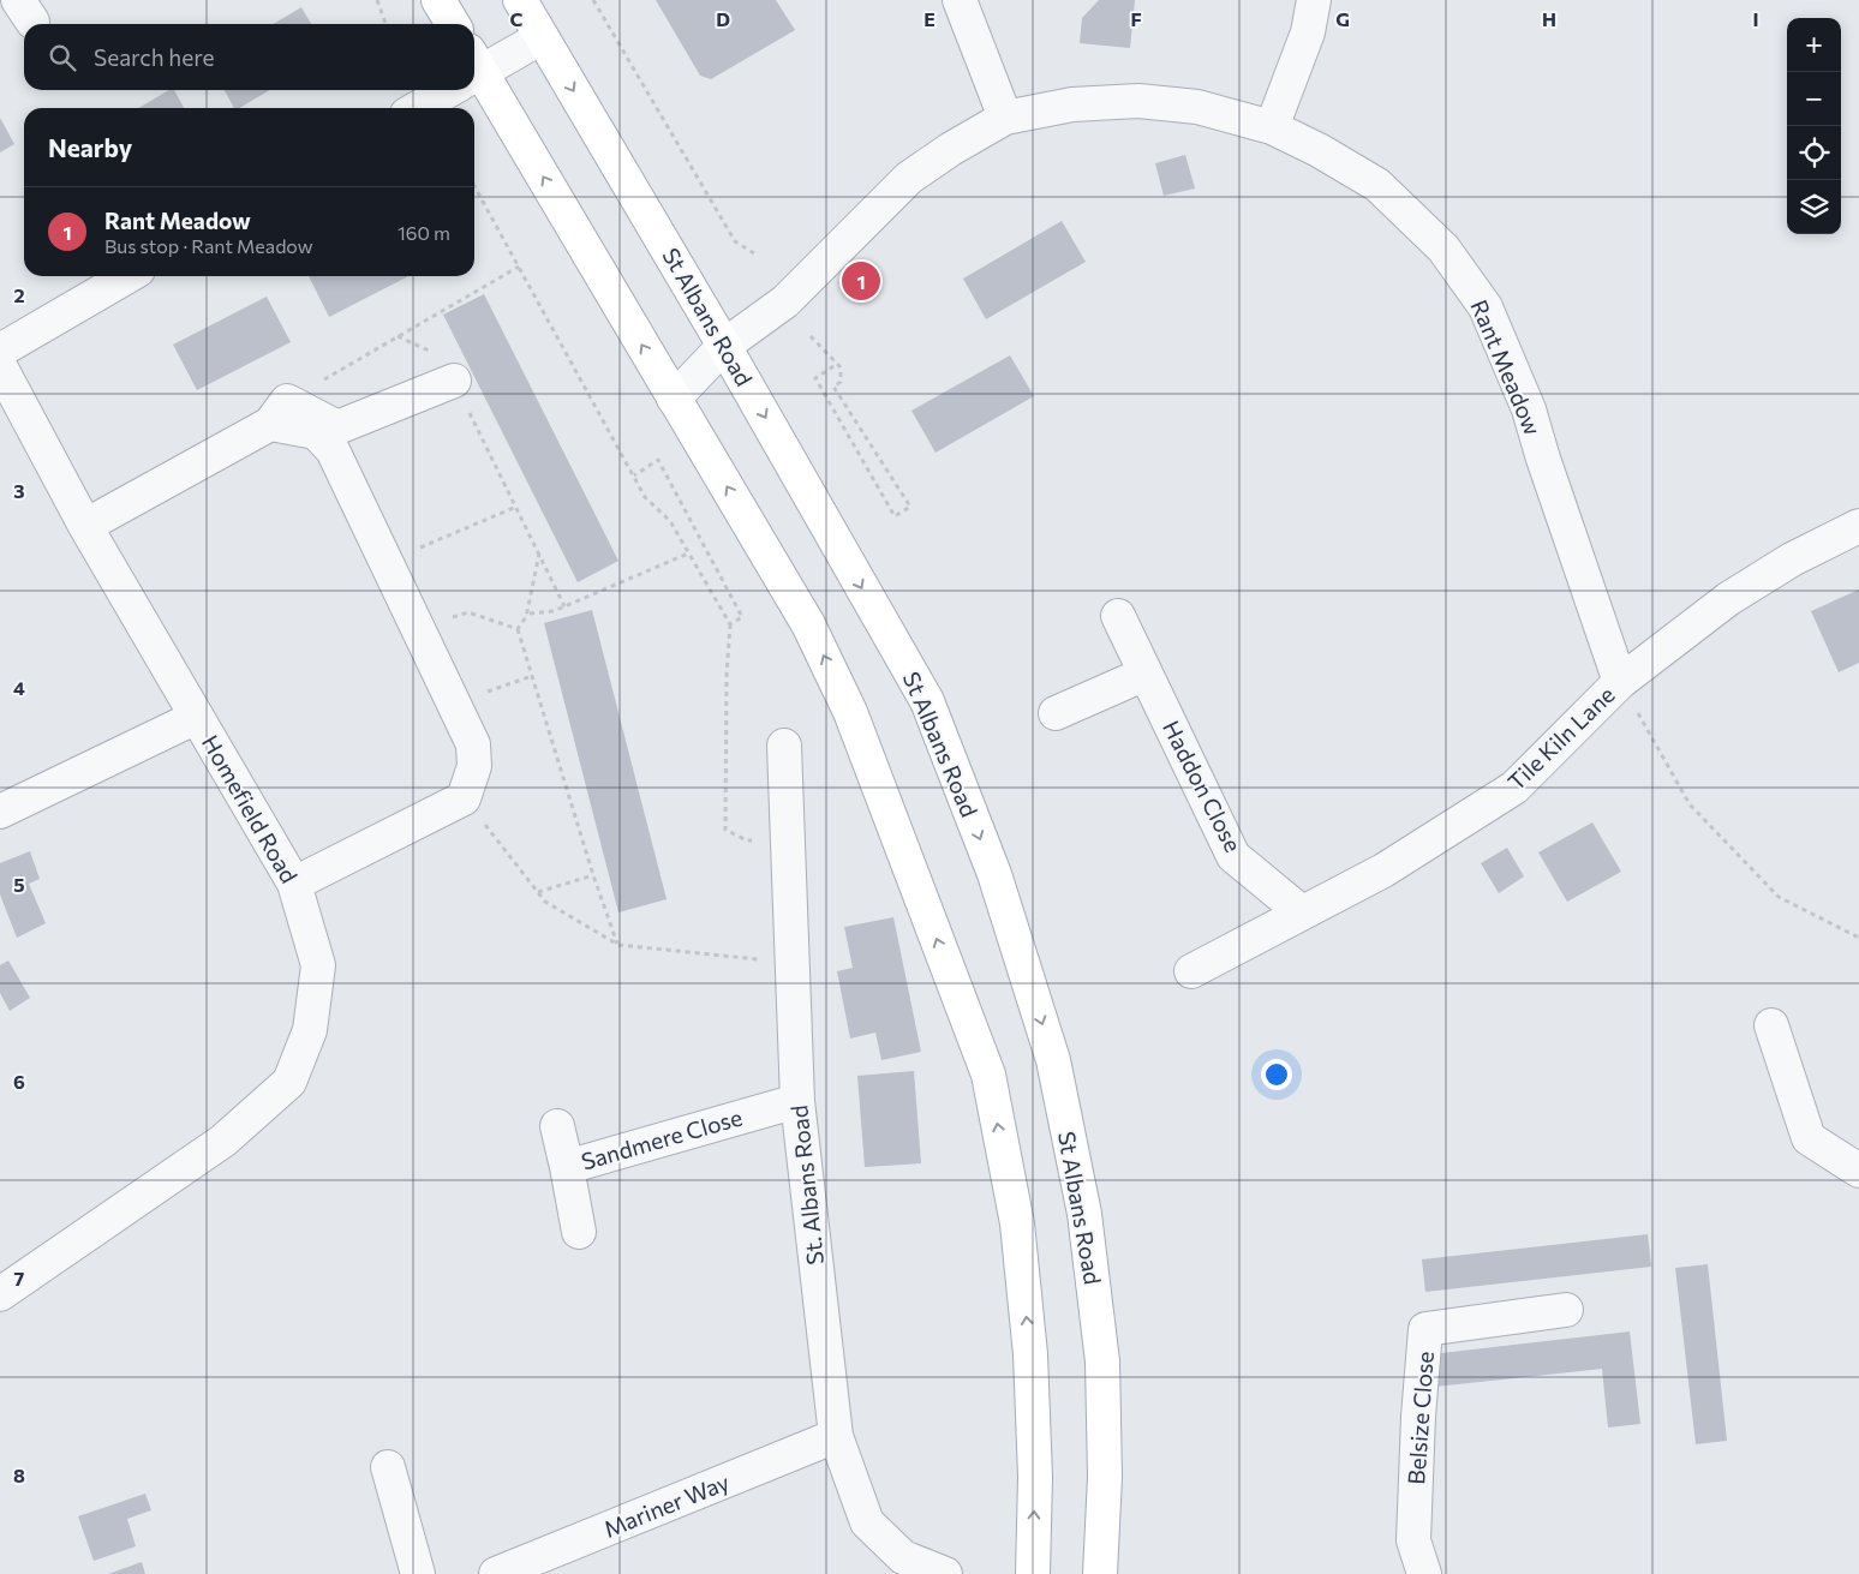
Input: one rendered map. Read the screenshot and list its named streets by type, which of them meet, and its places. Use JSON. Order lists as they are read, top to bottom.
{
  "streets": {
    "main road": ["St Albans Road"],
    "street": [
      "Rant Meadow",
      "Tile Kiln Lane",
      "Haddon Close",
      "Homefield Road",
      "Sandmere Close",
      "St. Albans Road",
      "Belsize Close",
      "Mariner Way"
    ]
  },
  "crossings": [
    ["St Albans Road", "Rant Meadow"],
    ["Rant Meadow", "Tile Kiln Lane"],
    ["Tile Kiln Lane", "Haddon Close"],
    ["Sandmere Close", "St. Albans Road"],
    ["St. Albans Road", "Mariner Way"]
  ],
  "page": {
    "map_buttons": ["+", "−"],
    "search": "Search here",
    "heading": "Nearby",
    "list": [
      {
        "mark": "1",
        "name": "Rant Meadow",
        "note": "Bus stop · Rant Meadow",
        "value": "160 m"
      }
    ],
    "pins": "1"
  },
  "grid": {
    "columns": [
      "C",
      "D",
      "E",
      "F",
      "G",
      "H",
      "I"
    ],
    "rows": [
      "2",
      "3",
      "4",
      "5",
      "6",
      "7",
      "8"
    ]
  }
}
